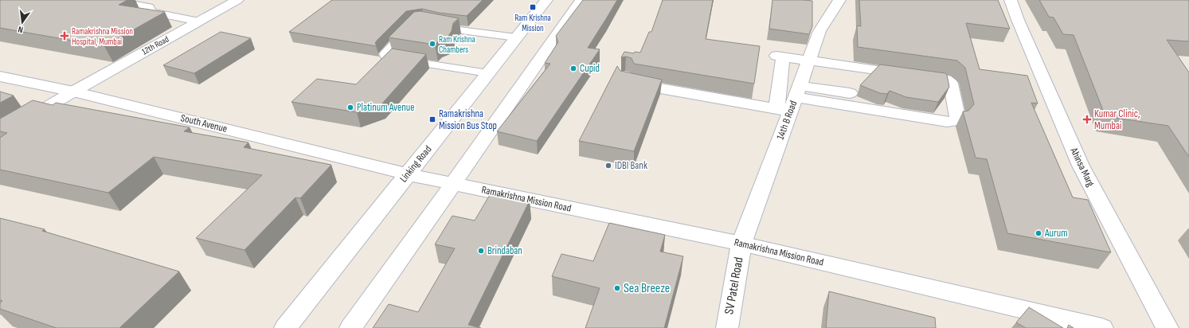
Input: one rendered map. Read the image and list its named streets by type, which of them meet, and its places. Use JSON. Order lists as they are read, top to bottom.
{
  "streets": {
    "street": [
      "12th Road",
      "14th B Road",
      "South Avenue",
      "Linking Road",
      "Ahinsa Marg",
      "Ramakrishna Mission Road",
      "SV Patel Road"
    ]
  },
  "crossings": [
    ["12th Road", "South Avenue"],
    ["14th B Road", "Ramakrishna Mission Road"],
    ["14th B Road", "SV Patel Road"],
    ["South Avenue", "Linking Road"],
    ["South Avenue", "Ramakrishna Mission Road"],
    ["Ramakrishna Mission Road", "SV Patel Road"]
  ],
  "places": {
    "transit": ["Ram Krishna Mission", "Ramakrishna Mission Bus Stop"],
    "health": ["Ramakrishna Mission Hospital, Mumbai", "Kumar Clinic, Mumbai"],
    "other": [
      "Ram Krishna Chambers",
      "Cupid",
      "Platinum Avenue",
      "IDBI Bank",
      "Aurum",
      "Brindaban",
      "Sea Breeze"
    ]
  },
  "north": "bottom"
}
